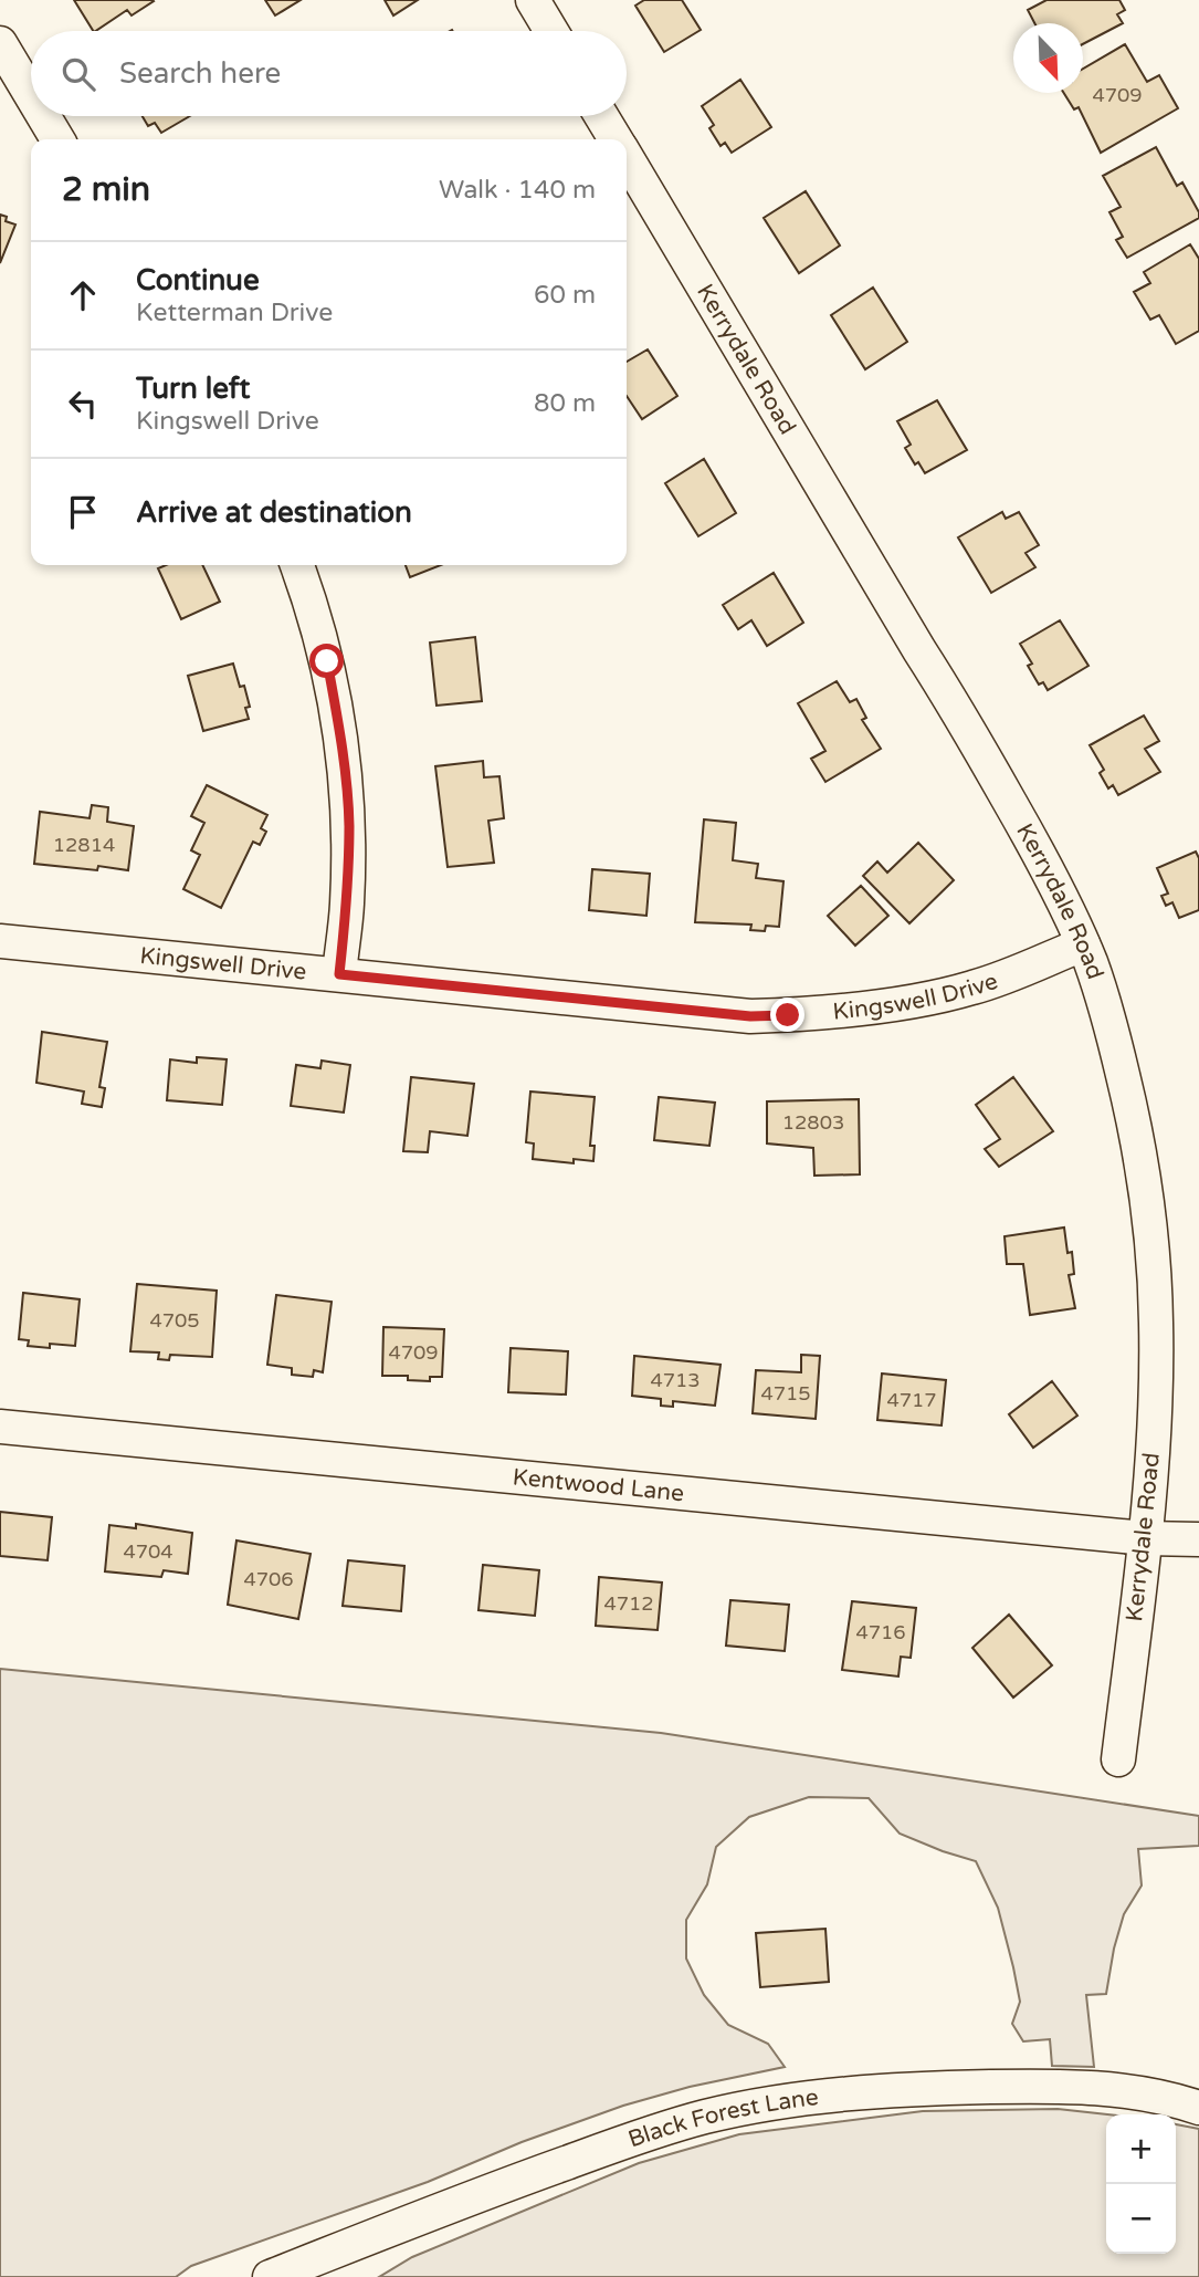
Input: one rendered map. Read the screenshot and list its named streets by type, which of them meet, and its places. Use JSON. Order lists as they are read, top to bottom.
{
  "streets": {
    "street": [
      "Kerrydale Road",
      "Kingswell Drive",
      "Kentwood Lane",
      "Black Forest Lane"
    ]
  },
  "crossings": [
    ["Kerrydale Road", "Kingswell Drive"],
    ["Kerrydale Road", "Kentwood Lane"]
  ],
  "house_numbers": [
    "4709",
    "12814",
    "12803",
    "4705",
    "4709",
    "4713",
    "4715",
    "4717",
    "4704",
    "4706",
    "4712",
    "4716"
  ],
  "north": "bottom right",
  "page": {
    "search": "Search here",
    "heading": ["2 min", "Walk · 140 m"],
    "list": [
      ["Continue", "Ketterman Drive", "60 m"],
      ["Turn left", "Kingswell Drive", "80 m"],
      "Arrive at destination"
    ],
    "map_buttons": ["+", "−"]
  }
}
